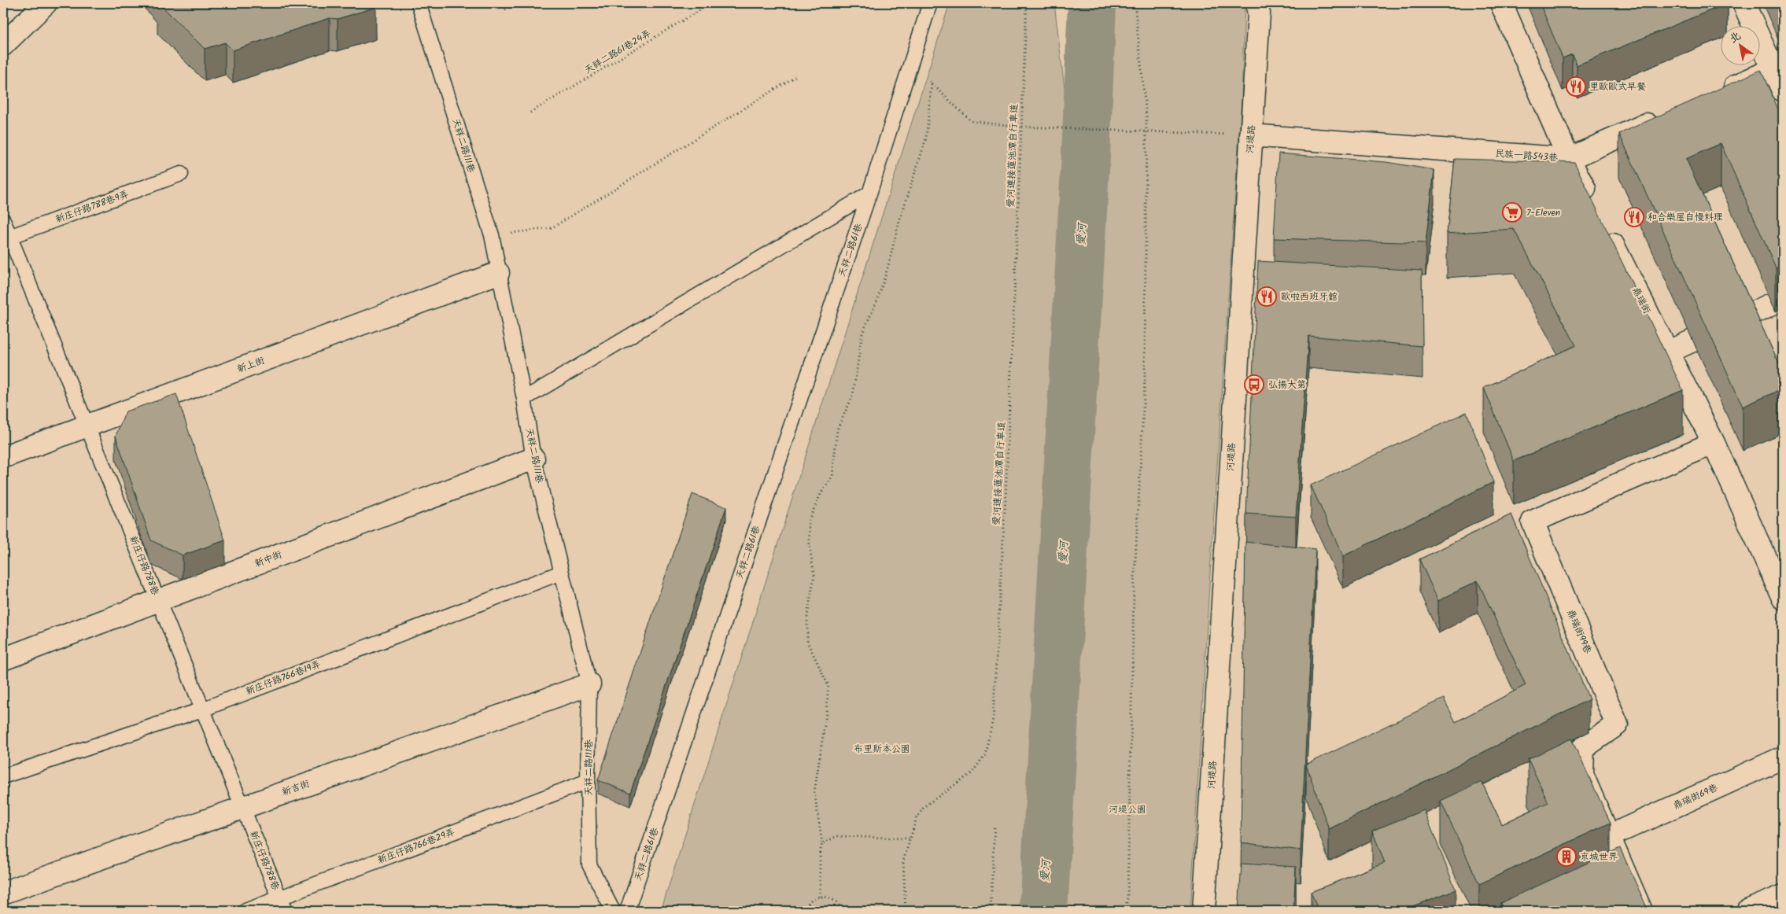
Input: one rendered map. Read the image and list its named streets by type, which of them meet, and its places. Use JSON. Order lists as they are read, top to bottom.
{
  "streets": {
    "street": [
      "河堤路",
      "民族一路543巷",
      "鼎瑞街",
      "新上街",
      "新中街",
      "鼎瑞街99巷",
      "新吉街",
      "鼎瑞街69巷"
    ],
    "lane": [
      "天祥二路111巷",
      "新庄仔路788巷9弄",
      "天祥二路61巷",
      "新庄仔路788巷",
      "新庄仔路766巷19弄",
      "新庄仔路766巷29弄"
    ],
    "path": ["天祥二路61巷24弄", "愛河連接蓮池潭自行車道"]
  },
  "crossings": [
    ["河堤路", "民族一路543巷"],
    ["天祥二路111巷", "新上街"],
    ["天祥二路111巷", "新中街"],
    ["天祥二路111巷", "新庄仔路766巷19弄"],
    ["天祥二路111巷", "新吉街"],
    ["天祥二路111巷", "新庄仔路766巷29弄"],
    ["新庄仔路788巷9弄", "新庄仔路788巷"],
    ["鼎瑞街", "鼎瑞街99巷"],
    ["新上街", "新庄仔路788巷"],
    ["新中街", "新庄仔路788巷"],
    ["新庄仔路788巷", "新庄仔路766巷19弄"],
    ["新庄仔路788巷", "新吉街"],
    ["新庄仔路788巷", "新庄仔路766巷29弄"],
    ["鼎瑞街99巷", "鼎瑞街69巷"]
  ],
  "water": ["愛河"],
  "parks": ["布里斯本公園", "河堤公園"],
  "places": {
    "restaurant": ["里歐歐式早餐", "和合樂屋自慢料理", "歐啦西班牙館"],
    "supermarket": ["7-Eleven"],
    "bus stop": ["弘揚大第"],
    "building": ["京城世界"]
  },
  "north": "top left"
}
